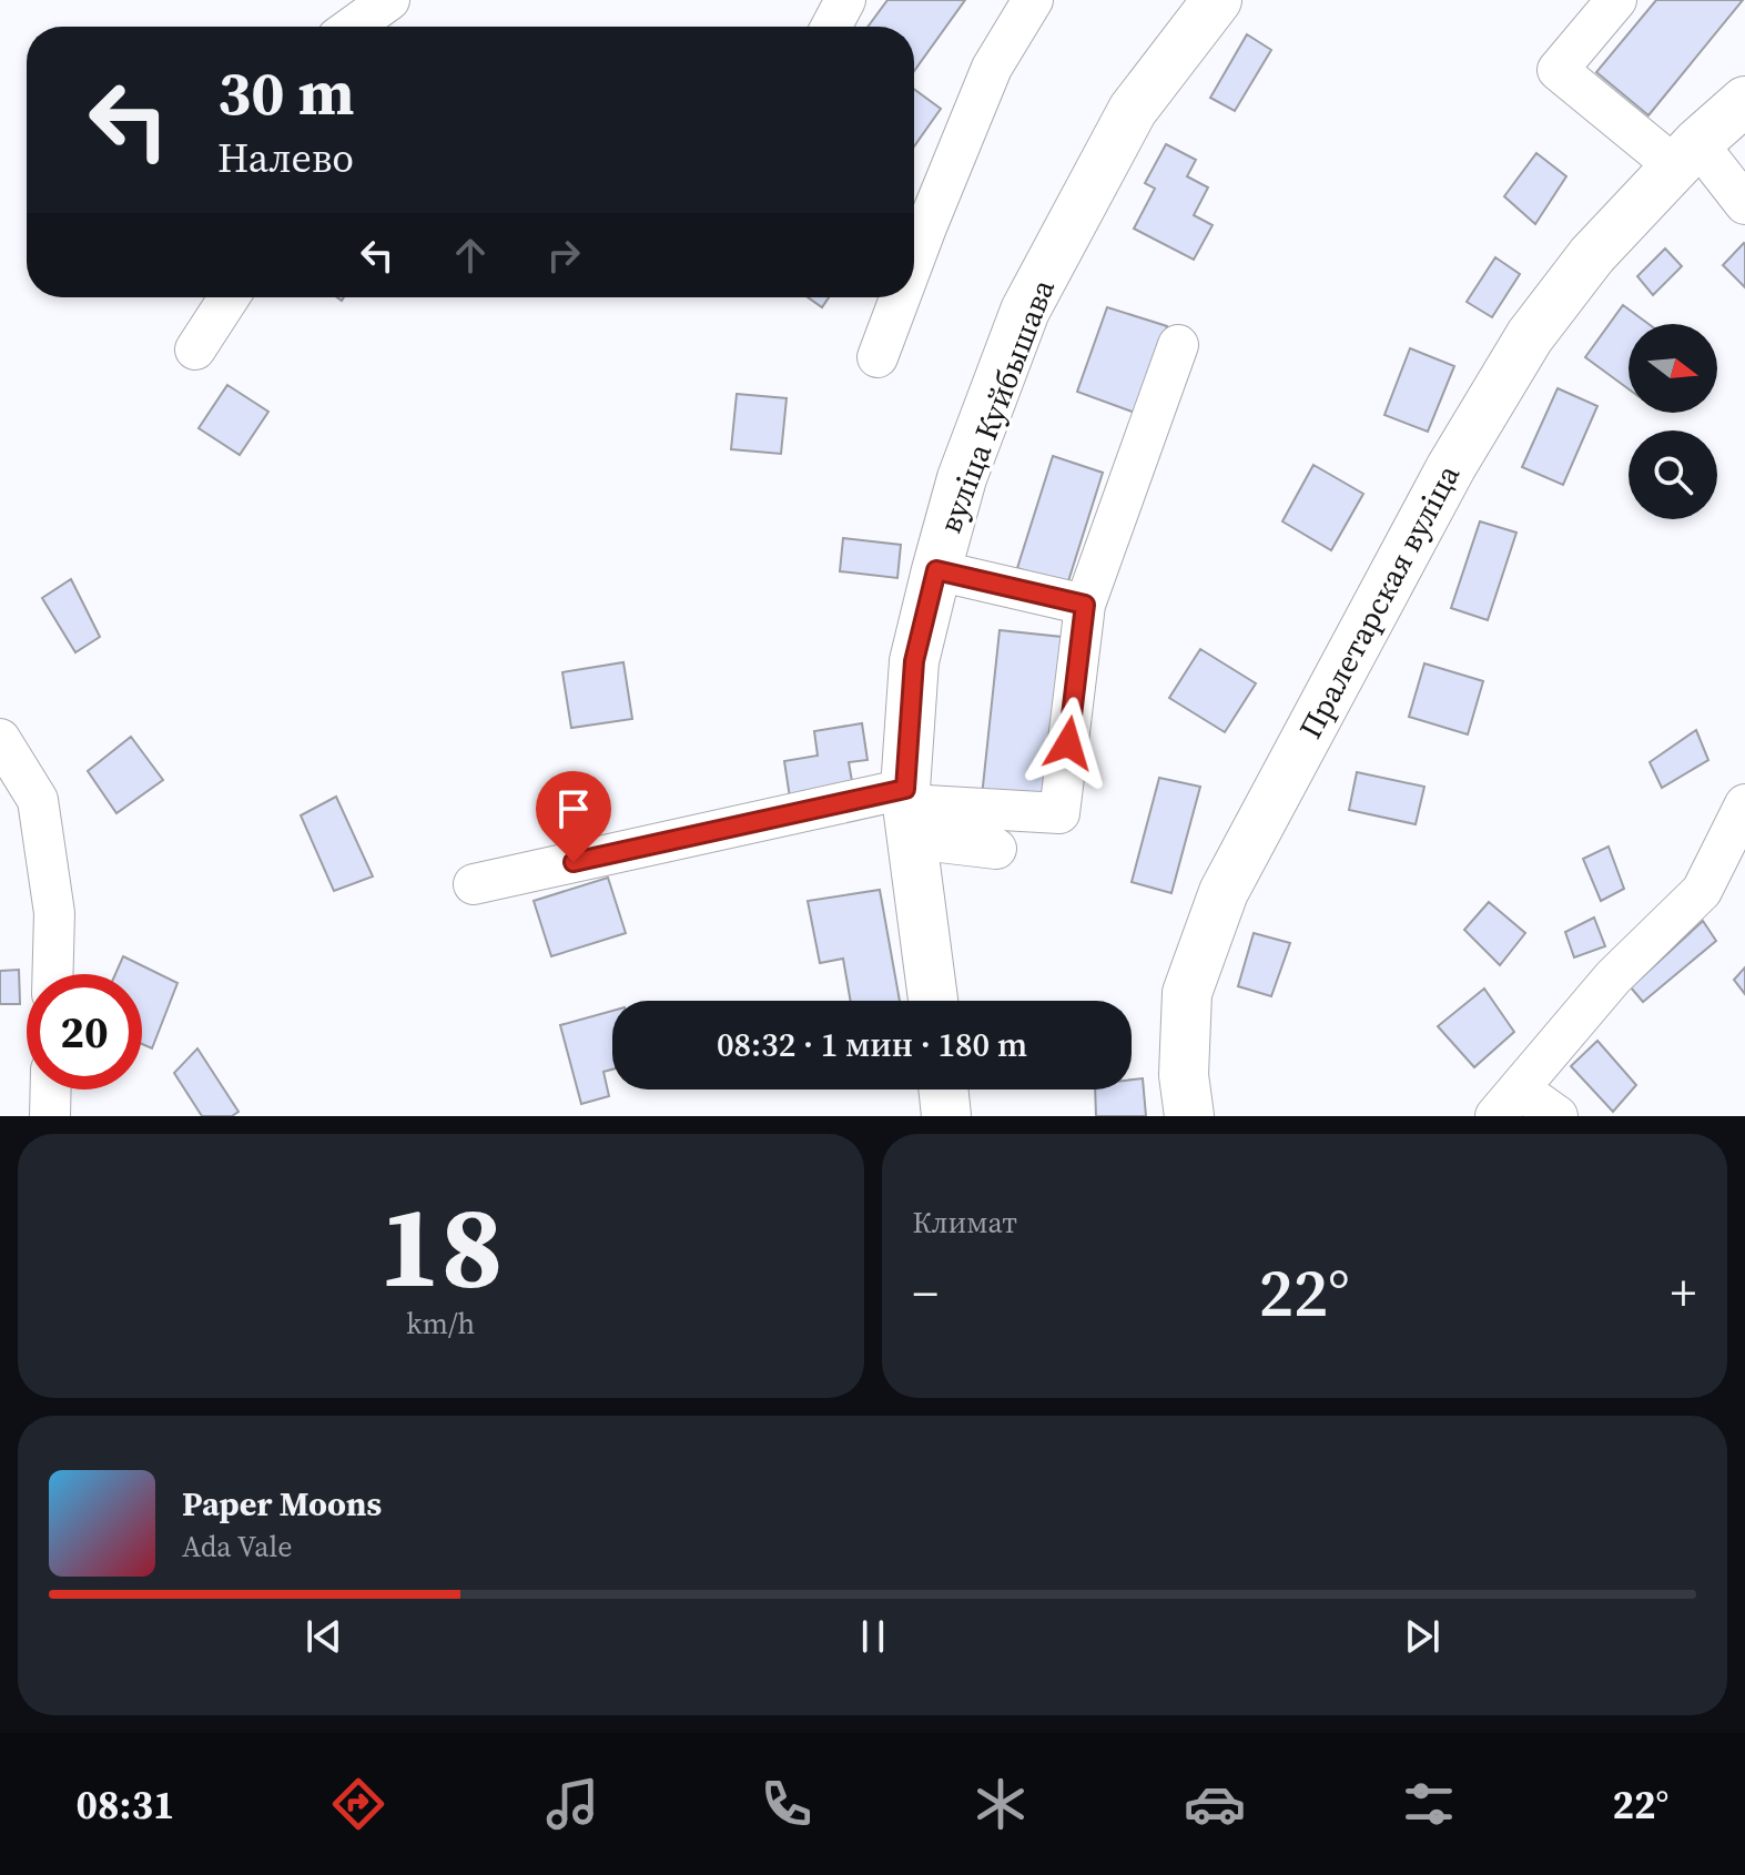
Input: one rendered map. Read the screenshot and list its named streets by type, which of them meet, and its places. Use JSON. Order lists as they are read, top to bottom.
{
  "streets": {
    "main road": ["вуліца Куйбышава", "Пралетарская вуліца"]
  },
  "north": "right",
  "page": {
    "turn": ["30 m", "Налево"],
    "limit": "20",
    "trip": "08:32 · 1 мин · 180 m",
    "tile": [
      ["18", "km/h"],
      "Климат"
    ],
    "heat": ["−", "22°", "+"],
    "song": ["Paper Moons", "Ada Vale"],
    "tabs": ["08:31", "22°"]
  }
}
